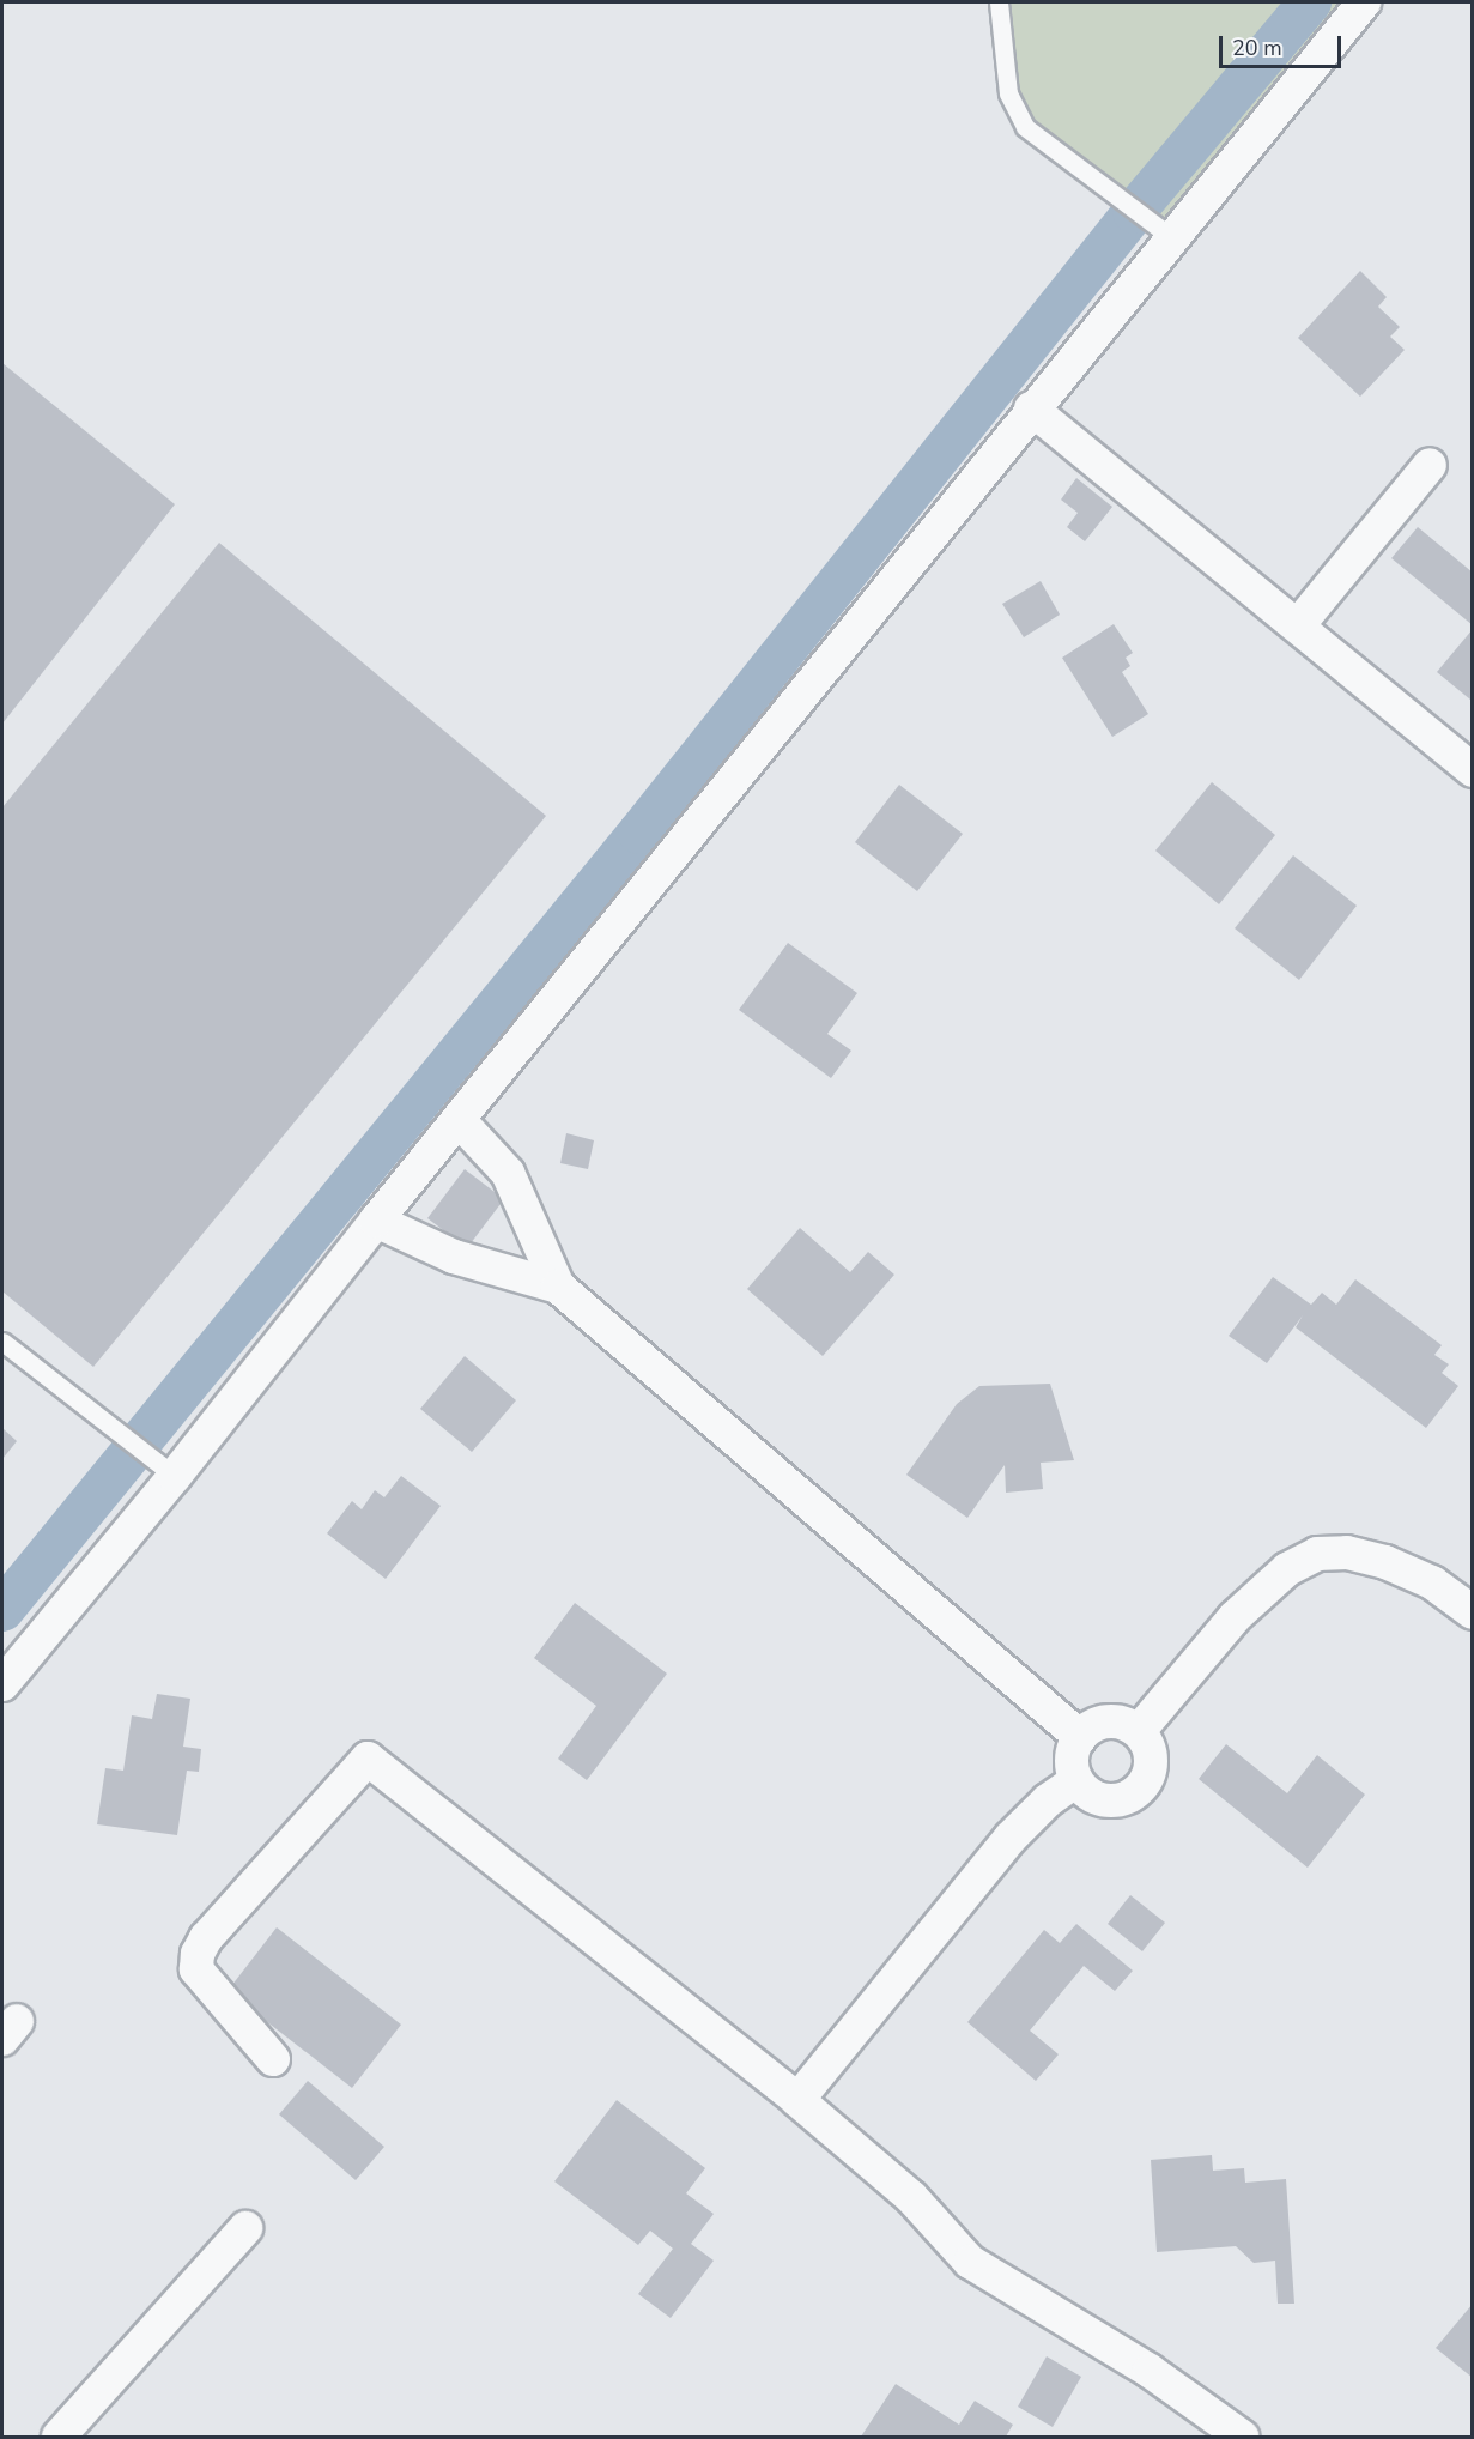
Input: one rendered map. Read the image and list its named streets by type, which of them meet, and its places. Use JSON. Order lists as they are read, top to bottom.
{
  "scale_bar": "20 m"
}
